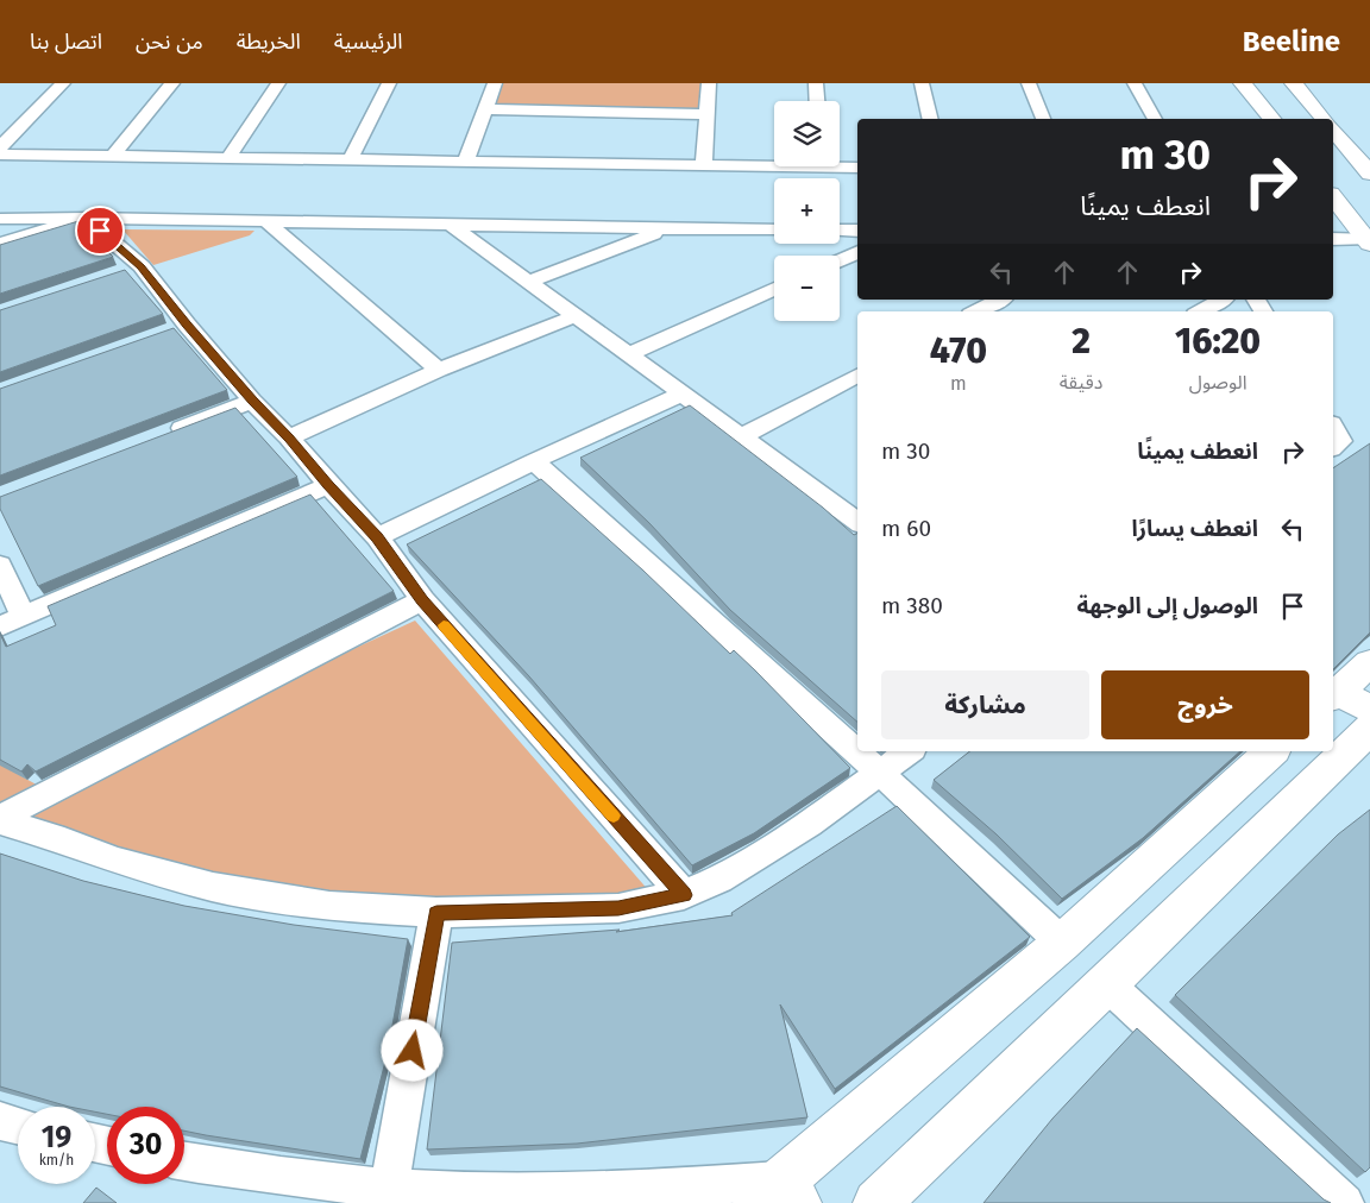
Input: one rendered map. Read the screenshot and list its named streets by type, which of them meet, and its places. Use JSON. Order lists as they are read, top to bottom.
{
  "page": {
    "header": "Beeline",
    "nav": [
      "الرئيسية",
      "الخريطة",
      "من نحن",
      "اتصل بنا"
    ],
    "map_buttons": ["+", "−"],
    "turn": ["30 m", "انعطف يمينًا"],
    "eta": [
      "16:20",
      "الوصول",
      "2",
      "دقيقة",
      "470",
      "m"
    ],
    "list": [
      {
        "name": "انعطف يمينًا",
        "value": "30 m"
      },
      {
        "name": "انعطف يسارًا",
        "value": "60 m"
      },
      {
        "name": "الوصول إلى الوجهة",
        "value": "380 m"
      }
    ],
    "buttons": ["خروج", "مشاركة"],
    "speed": "19 km/h",
    "limit": "30"
  }
}
